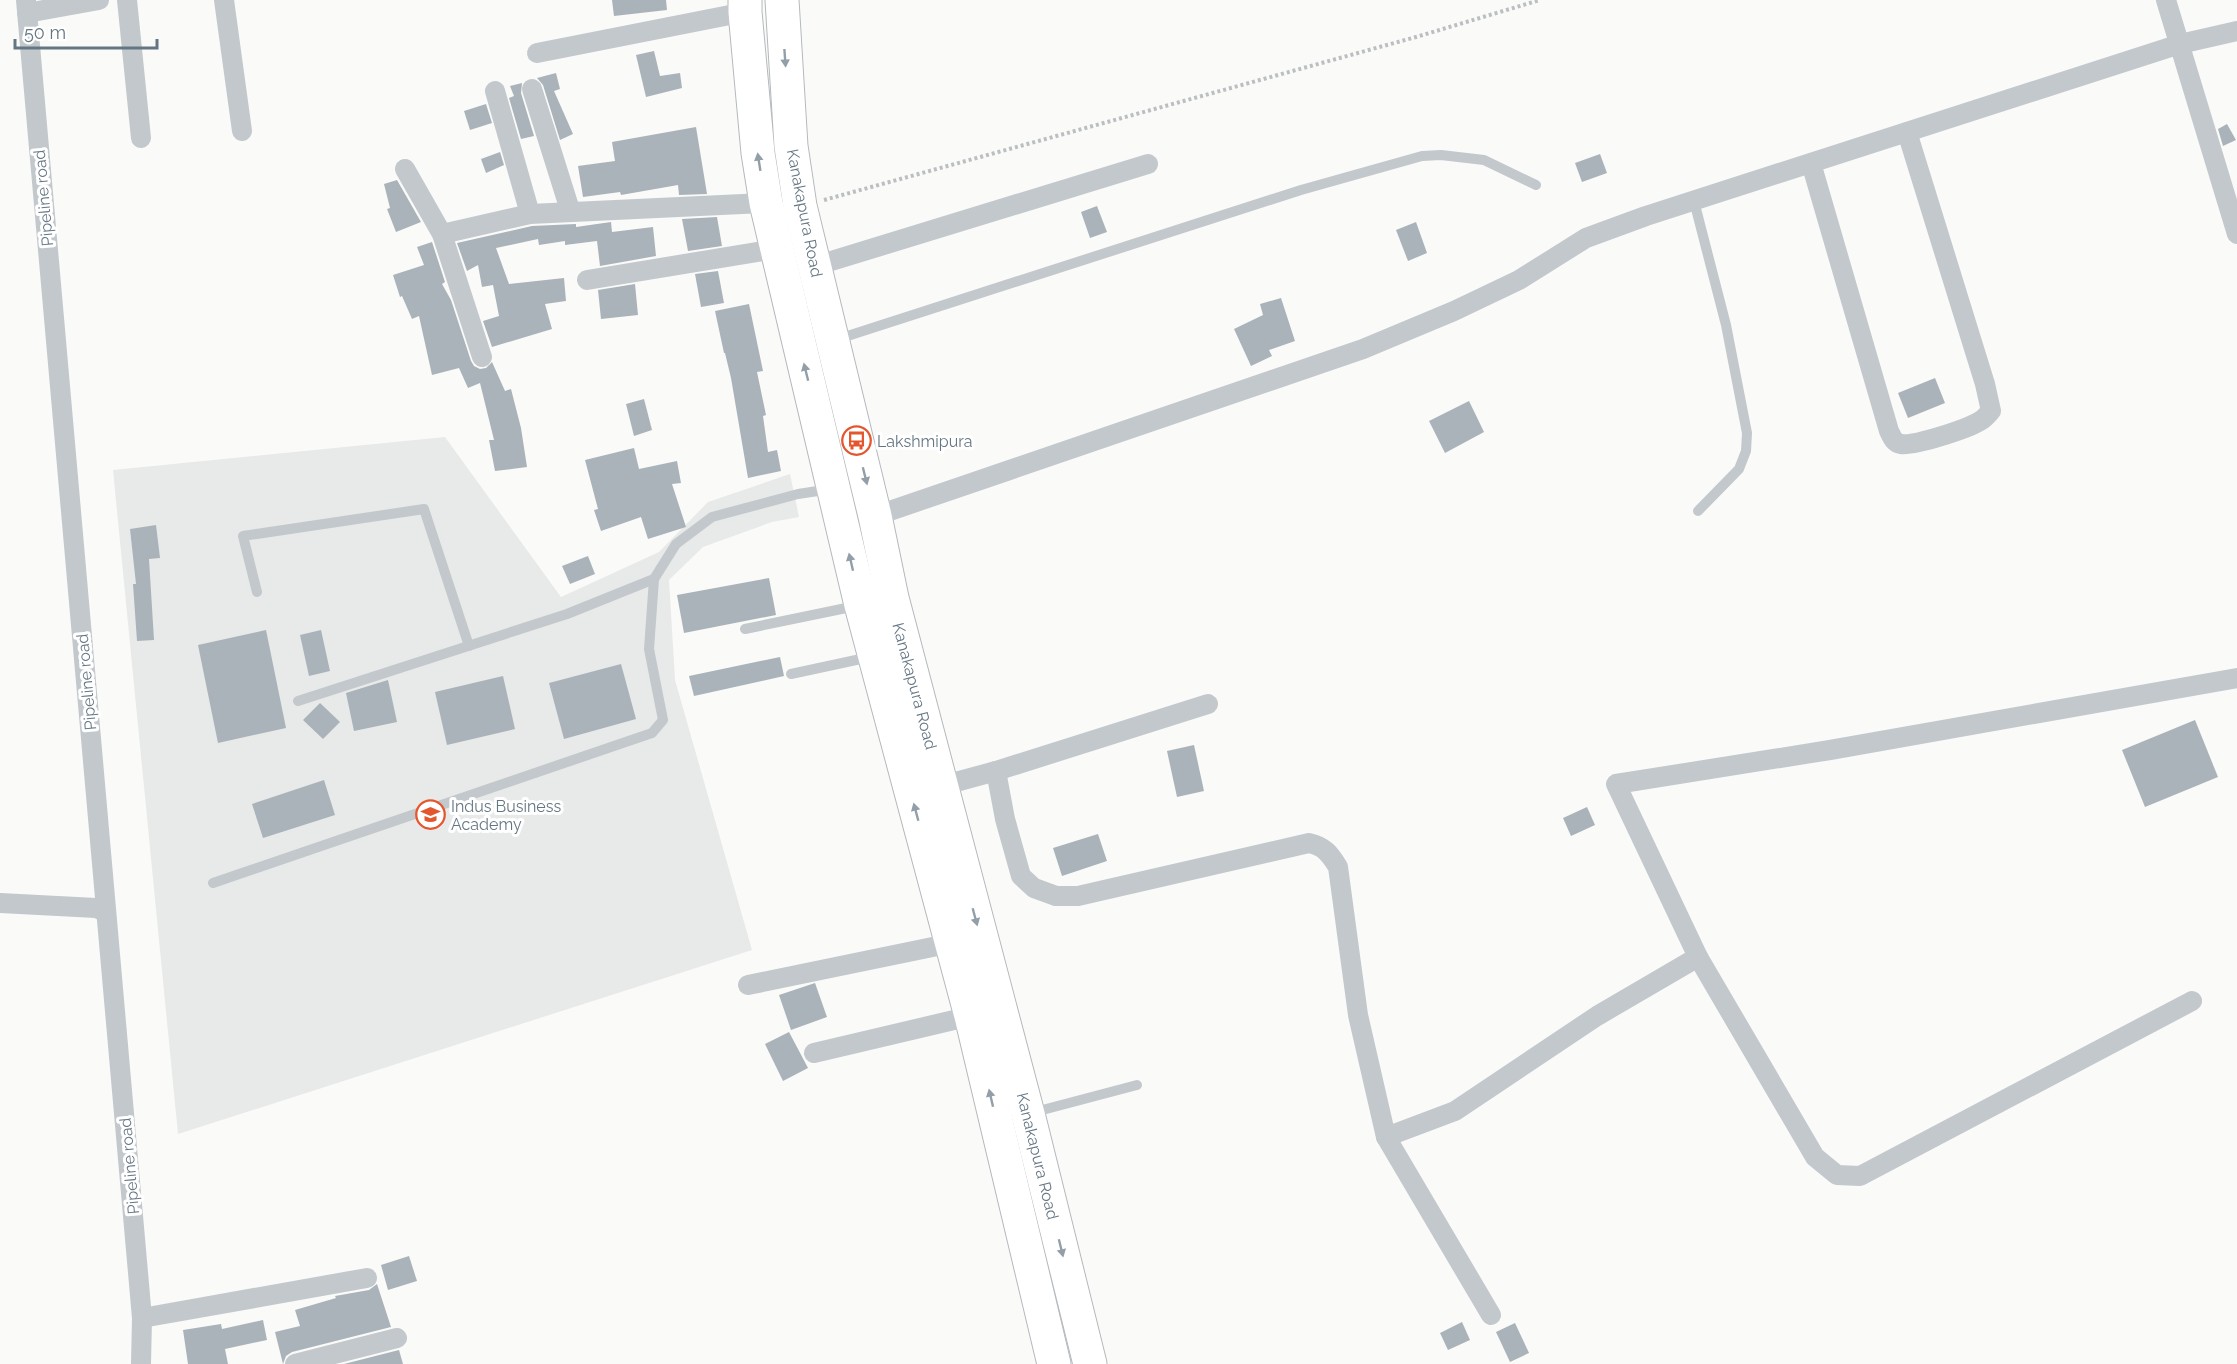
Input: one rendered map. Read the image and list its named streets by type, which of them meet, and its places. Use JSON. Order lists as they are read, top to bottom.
{
  "streets": {
    "highway": ["Kanakapura Road"],
    "street": ["Pipeline road"]
  },
  "places": {
    "bus stop": ["Lakshmipura"],
    "school or university": ["Indus Business Academy"]
  },
  "scale_bar": "50 m"
}
